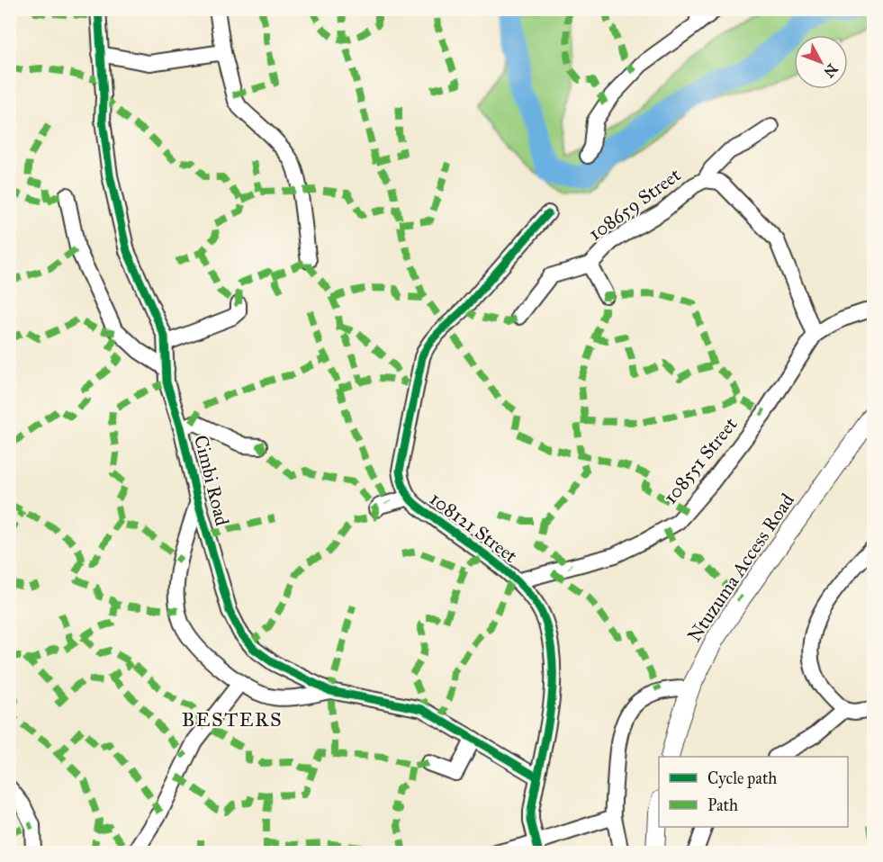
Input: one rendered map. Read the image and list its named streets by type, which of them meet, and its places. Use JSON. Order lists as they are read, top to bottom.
{
  "streets": {
    "street": [
      "108659 Street",
      "108551 Street",
      "Cimbi Road",
      "108121 Street",
      "Ntuzuma Access Road"
    ]
  },
  "crossings": [
    ["108659 Street", "108551 Street"],
    ["108551 Street", "108121 Street"],
    ["Cimbi Road", "108121 Street"]
  ],
  "districts": ["BESTERS"],
  "legend": ["Cycle path", "Path"],
  "north": "bottom right"
}
